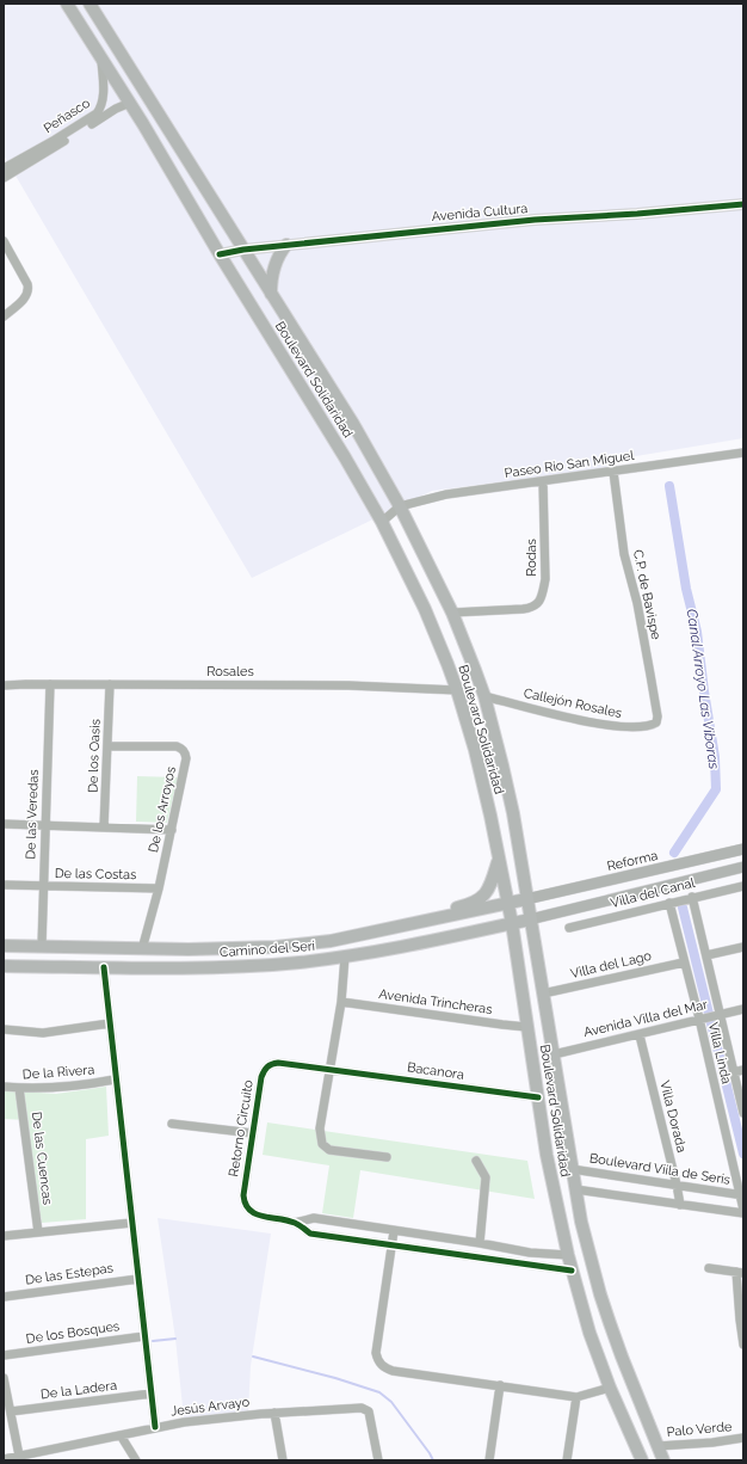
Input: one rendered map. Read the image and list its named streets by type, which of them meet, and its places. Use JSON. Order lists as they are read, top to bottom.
{
  "streets": {
    "main road": ["Boulevard Solidaridad", "Reforma", "Camino del Seri"],
    "street": [
      "Peñasco",
      "Avenida Cultura",
      "Paseo Rio San Miguel",
      "Rodas",
      "C.P. de Bavispe",
      "Rosales",
      "Callejón Rosales",
      "De los Oasis",
      "De los Arroyos",
      "De las Veredas",
      "De las Costas",
      "Villa del Canal",
      "Villa del Lago",
      "Avenida Trincheras",
      "Avenida Villa del Mar",
      "Villa Linda",
      "Bacanora",
      "De la Rivera",
      "Villa Dorada",
      "Retorno Circuito",
      "De las Cuencas",
      "Boulevard Viila de Seris",
      "De las Estepas",
      "De los Bosques",
      "De la Ladera",
      "Jesús Arvayo",
      "Palo Verde"
    ]
  },
  "crossings": [
    ["Peñasco", "Boulevard Solidaridad"],
    ["Avenida Cultura", "Boulevard Solidaridad"],
    ["Boulevard Solidaridad", "Paseo Rio San Miguel"],
    ["Boulevard Solidaridad", "Rodas"],
    ["Boulevard Solidaridad", "Rosales"],
    ["Boulevard Solidaridad", "Callejón Rosales"],
    ["Boulevard Solidaridad", "Reforma"],
    ["Boulevard Solidaridad", "Camino del Seri"],
    ["Boulevard Solidaridad", "Villa del Lago"],
    ["Boulevard Solidaridad", "Avenida Trincheras"],
    ["Boulevard Solidaridad", "Avenida Villa del Mar"],
    ["Boulevard Solidaridad", "Bacanora"],
    ["Boulevard Solidaridad", "Boulevard Viila de Seris"],
    ["Boulevard Solidaridad", "Palo Verde"],
    ["Paseo Rio San Miguel", "Rodas"],
    ["Paseo Rio San Miguel", "C.P. de Bavispe"],
    ["C.P. de Bavispe", "Callejón Rosales"],
    ["Rosales", "De los Oasis"],
    ["Rosales", "De las Veredas"],
    ["De los Oasis", "De los Arroyos"],
    ["De los Arroyos", "De las Costas"],
    ["De los Arroyos", "Camino del Seri"],
    ["De las Veredas", "De las Costas"],
    ["De las Veredas", "Camino del Seri"],
    ["Reforma", "Camino del Seri"],
    ["Villa del Canal", "Villa Linda"],
    ["Villa del Lago", "Villa Linda"],
    ["Avenida Villa del Mar", "Villa Linda"],
    ["Avenida Villa del Mar", "Villa Dorada"],
    ["Villa Linda", "Boulevard Viila de Seris"],
    ["Bacanora", "Retorno Circuito"],
    ["De la Rivera", "De las Cuencas"],
    ["Villa Dorada", "Boulevard Viila de Seris"]
  ],
  "water": ["Canal Arroyo Las Viboras"]
}
